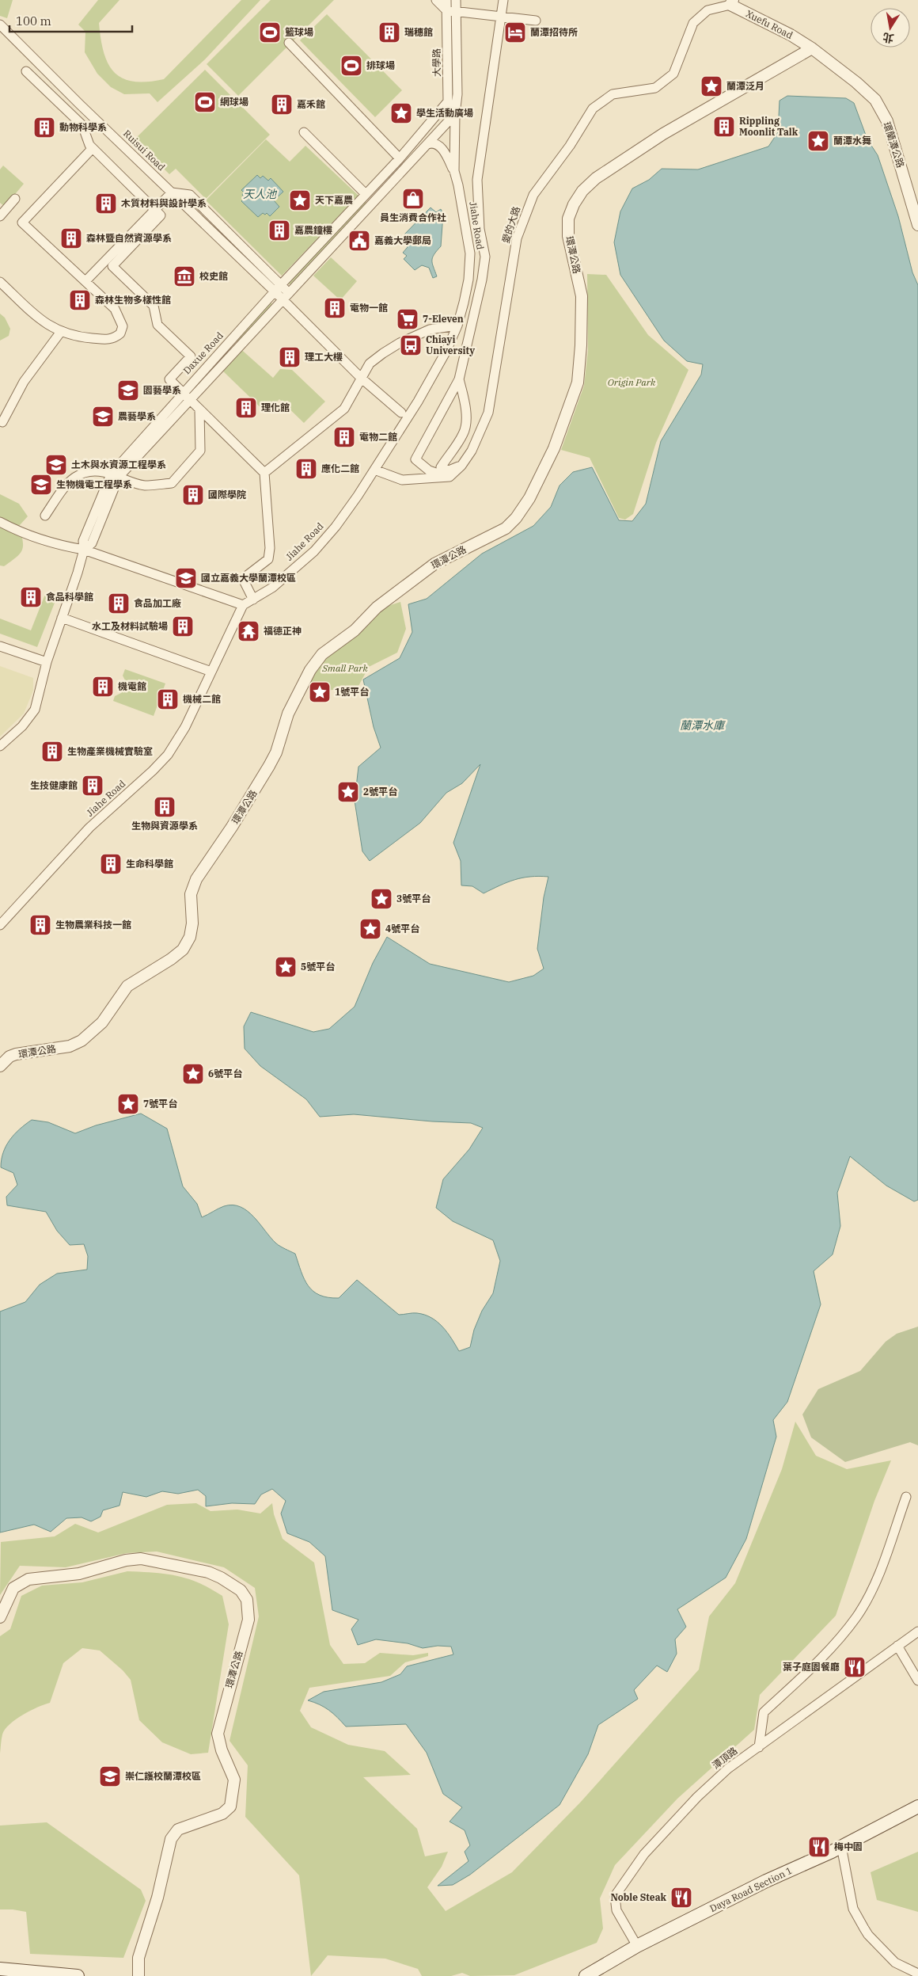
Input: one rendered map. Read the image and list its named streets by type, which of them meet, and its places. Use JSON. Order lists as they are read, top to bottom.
{
  "streets": {
    "main road": ["Daya Road Section 1"],
    "street": [
      "Xuefu Road",
      "大學路",
      "環蘭潭公路",
      "Ruisui Road",
      "愛的大路",
      "Jiahe Road",
      "環潭公路",
      "Daxue Road",
      "潭頂路"
    ]
  },
  "crossings": [
    ["Xuefu Road", "環蘭潭公路"],
    ["Xuefu Road", "愛的大路"],
    ["Xuefu Road", "環潭公路"],
    ["大學路", "Daxue Road"],
    ["環蘭潭公路", "環潭公路"],
    ["Ruisui Road", "Daxue Road"],
    ["潭頂路", "Daya Road Section 1"]
  ],
  "water": ["天人池", "蘭潭水庫"],
  "parks": ["Origin Park", "Small Park"],
  "places": {
    "sports": ["籃球場", "排球場", "網球場"],
    "building": [
      "瑞穗館",
      "嘉禾館",
      "Rippling Moonlit Talk",
      "動物科學系",
      "木質材料與設計學系",
      "嘉農鐘樓",
      "森林暨自然資源學系",
      "森林生物多樣性館",
      "電物一館",
      "理工大樓",
      "理化館",
      "電物二館",
      "應化二館",
      "國際學院",
      "食品科學館",
      "食品加工廠",
      "水工及材料試驗場",
      "機電館",
      "機械二館",
      "生物產業機械實驗室",
      "生技健康館",
      "生物與資源學系",
      "生命科學館",
      "生物農業科技一館"
    ],
    "hotel": ["蘭潭招待所"],
    "place": [
      "蘭潭泛月",
      "學生活動廣場",
      "蘭潭水舞",
      "天下嘉農",
      "1號平台",
      "2號平台",
      "3號平台",
      "4號平台",
      "5號平台",
      "6號平台",
      "7號平台"
    ],
    "shop": ["員生消費合作社"],
    "public building": ["嘉義大學郵局"],
    "museum": ["校史館"],
    "supermarket": ["7-Eleven"],
    "bus stop": ["Chiayi University"],
    "school or university": [
      "園藝學系",
      "農藝學系",
      "土木與水資源工程學系",
      "生物機電工程學系",
      "國立嘉義大學蘭潭校區",
      "崇仁護校蘭潭校區"
    ],
    "temple": ["福德正神"],
    "restaurant": ["葉子庭園餐廳", "梅中園", "Noble Steak"]
  },
  "scale_bar": "100 m",
  "north": "bottom"
}
